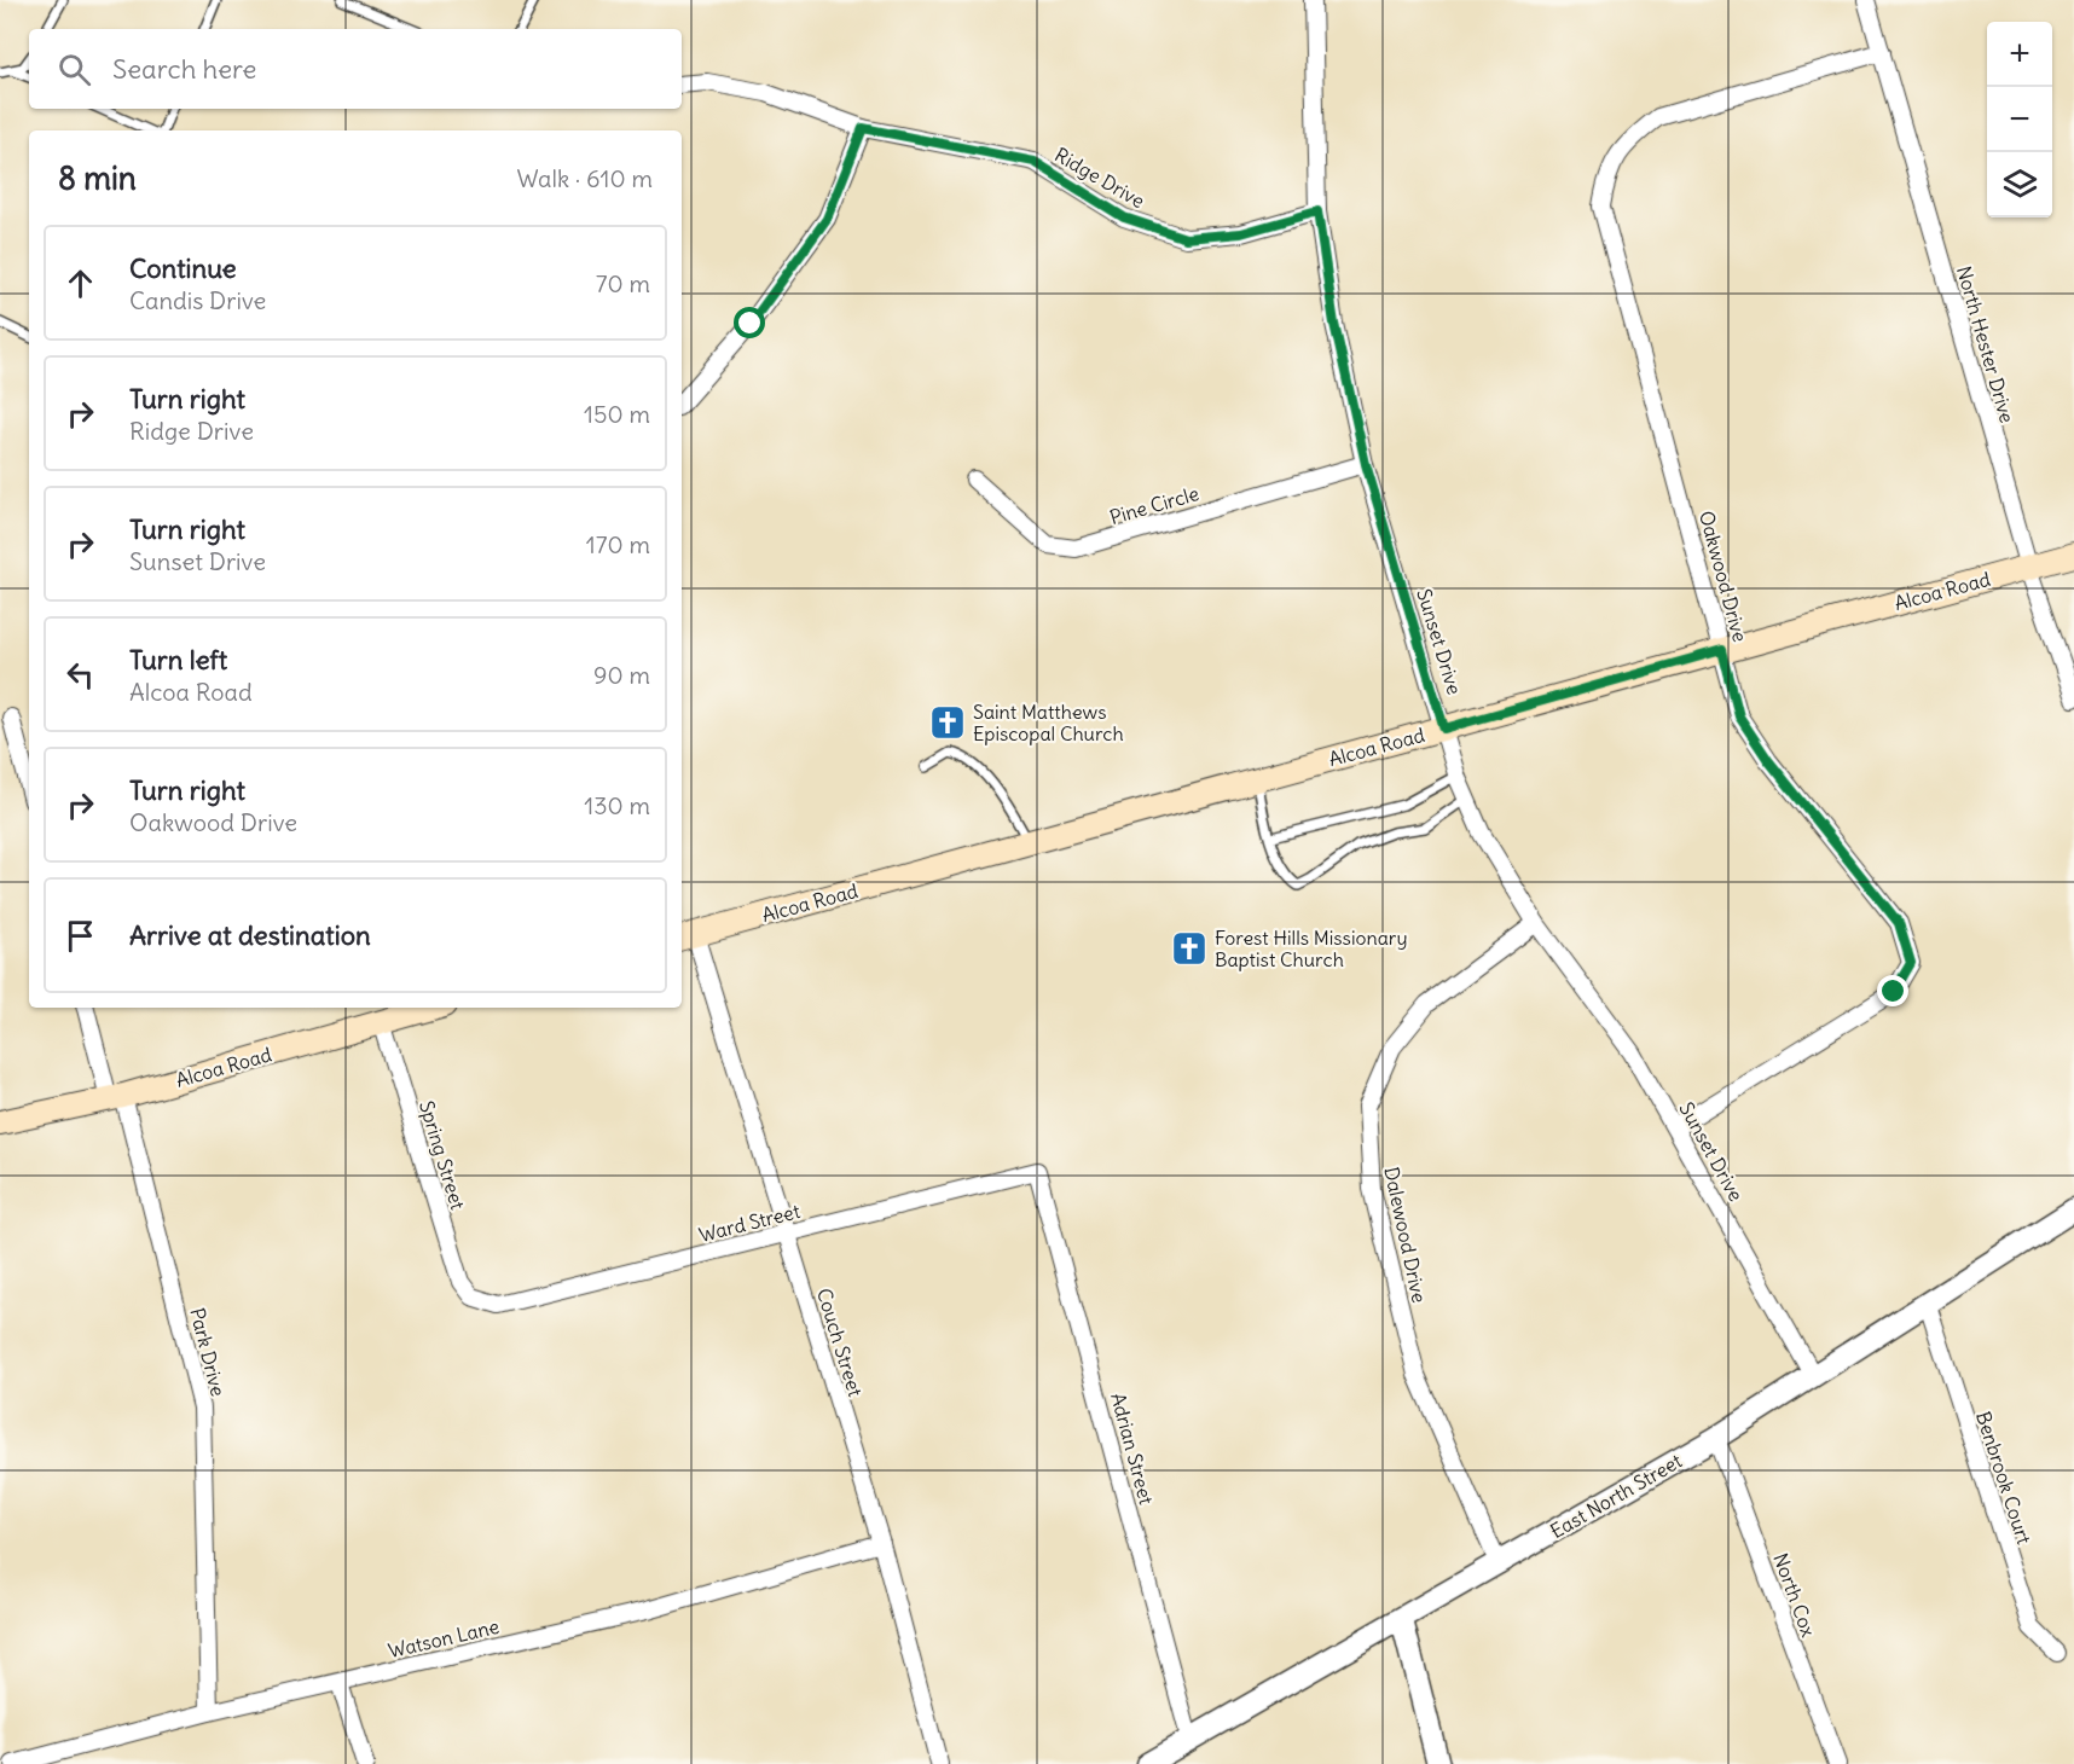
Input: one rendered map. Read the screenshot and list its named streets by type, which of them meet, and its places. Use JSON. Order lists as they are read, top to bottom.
{
  "streets": {
    "main road": ["Alcoa Road"],
    "street": [
      "Ridge Drive",
      "North Hester Drive",
      "Pine Circle",
      "Oakwood Drive",
      "Sunset Drive",
      "Spring Street",
      "Ward Street",
      "Dalewood Drive",
      "Couch Street",
      "Park Drive",
      "Adrian Street",
      "Benbrook Court",
      "East North Street",
      "North Cox",
      "Watson Lane"
    ]
  },
  "crossings": [
    ["Ridge Drive", "Sunset Drive"],
    ["North Hester Drive", "Oakwood Drive"],
    ["North Hester Drive", "Alcoa Road"],
    ["Pine Circle", "Sunset Drive"],
    ["Oakwood Drive", "Alcoa Road"],
    ["Oakwood Drive", "Sunset Drive"],
    ["Alcoa Road", "Sunset Drive"],
    ["Alcoa Road", "Spring Street"],
    ["Alcoa Road", "Couch Street"],
    ["Alcoa Road", "Park Drive"],
    ["Sunset Drive", "Dalewood Drive"],
    ["Sunset Drive", "East North Street"],
    ["Spring Street", "Ward Street"],
    ["Ward Street", "Couch Street"],
    ["Ward Street", "Adrian Street"],
    ["Dalewood Drive", "East North Street"],
    ["Couch Street", "Watson Lane"],
    ["Park Drive", "Watson Lane"],
    ["Adrian Street", "East North Street"],
    ["Benbrook Court", "East North Street"],
    ["East North Street", "North Cox"]
  ],
  "places": {
    "church": ["Saint Matthews Episcopal Church", "Forest Hills Missionary Baptist Church"]
  },
  "page": {
    "map_buttons": ["+", "−"],
    "search": "Search here",
    "heading": ["8 min", "Walk · 610 m"],
    "list": [
      ["Continue", "Candis Drive", "70 m"],
      ["Turn right", "Ridge Drive", "150 m"],
      ["Turn right", "Sunset Drive", "170 m"],
      ["Turn left", "Alcoa Road", "90 m"],
      ["Turn right", "Oakwood Drive", "130 m"],
      "Arrive at destination"
    ]
  }
}
